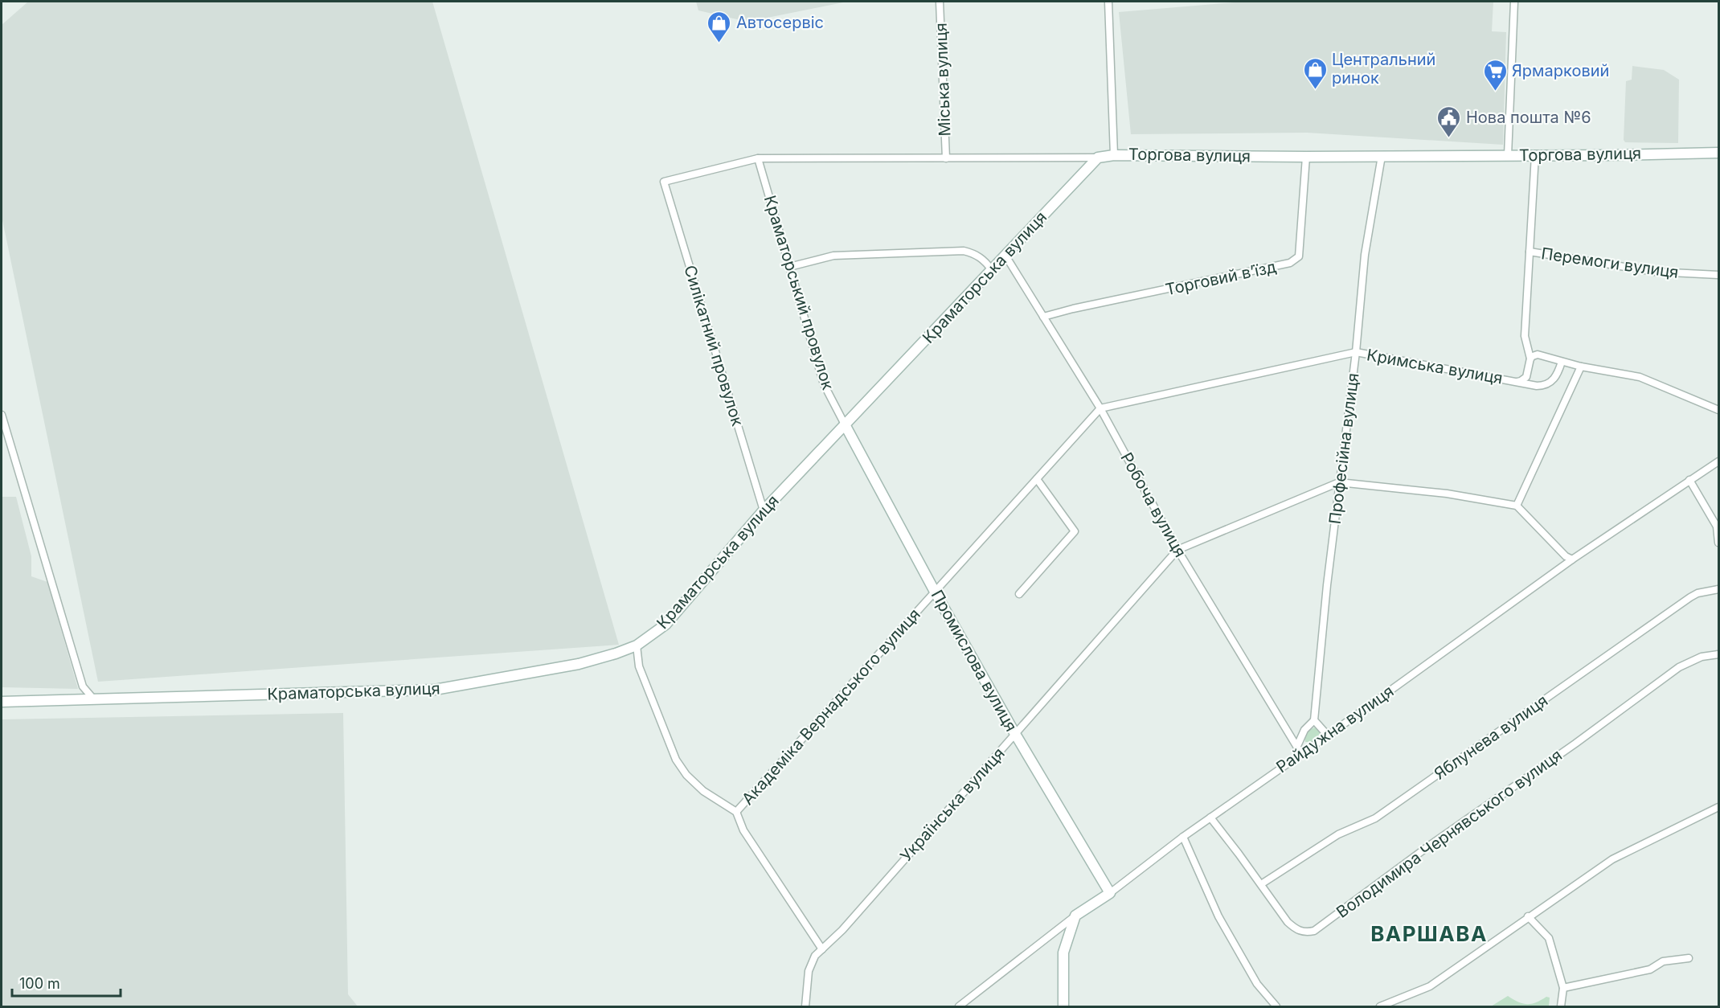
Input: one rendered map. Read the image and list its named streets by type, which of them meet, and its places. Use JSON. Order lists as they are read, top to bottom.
{
  "streets": {
    "street": [
      "Міська вулиця",
      "Торгова вулиця",
      "Перемоги вулиця",
      "Краматорська вулиця",
      "Торговий в’їзд",
      "Краматорський провулок",
      "Силікатний провулок",
      "Кримська вулиця",
      "Професійна вулиця",
      "Робоча вулиця",
      "Промислова вулиця",
      "Академіка Вернадського вулиця",
      "Райдужна вулиця",
      "Яблунева вулиця",
      "Українська вулиця",
      "Володимира Чернявського вулиця"
    ]
  },
  "crossings": [
    ["Міська вулиця", "Торгова вулиця"],
    ["Торгова вулиця", "Краматорська вулиця"],
    ["Торгова вулиця", "Торговий в’їзд"],
    ["Торгова вулиця", "Краматорський провулок"],
    ["Торгова вулиця", "Силікатний провулок"],
    ["Торгова вулиця", "Професійна вулиця"],
    ["Краматорська вулиця", "Краматорський провулок"],
    ["Краматорська вулиця", "Силікатний провулок"],
    ["Краматорська вулиця", "Робоча вулиця"],
    ["Краматорська вулиця", "Промислова вулиця"],
    ["Торговий в’їзд", "Робоча вулиця"],
    ["Краматорський провулок", "Промислова вулиця"],
    ["Кримська вулиця", "Професійна вулиця"],
    ["Кримська вулиця", "Робоча вулиця"],
    ["Кримська вулиця", "Академіка Вернадського вулиця"],
    ["Робоча вулиця", "Академіка Вернадського вулиця"],
    ["Робоча вулиця", "Райдужна вулиця"],
    ["Робоча вулиця", "Українська вулиця"],
    ["Промислова вулиця", "Академіка Вернадського вулиця"],
    ["Промислова вулиця", "Райдужна вулиця"],
    ["Промислова вулиця", "Українська вулиця"],
    ["Райдужна вулиця", "Володимира Чернявського вулиця"],
    ["Яблунева вулиця", "Володимира Чернявського вулиця"]
  ],
  "districts": ["ВАРШАВА"],
  "places": {
    "shop": ["Автосервіс", "Центральний ринок"],
    "supermarket": ["Ярмарковий"],
    "public building": ["Нова пошта №6"]
  },
  "scale_bar": "100 m"
}
